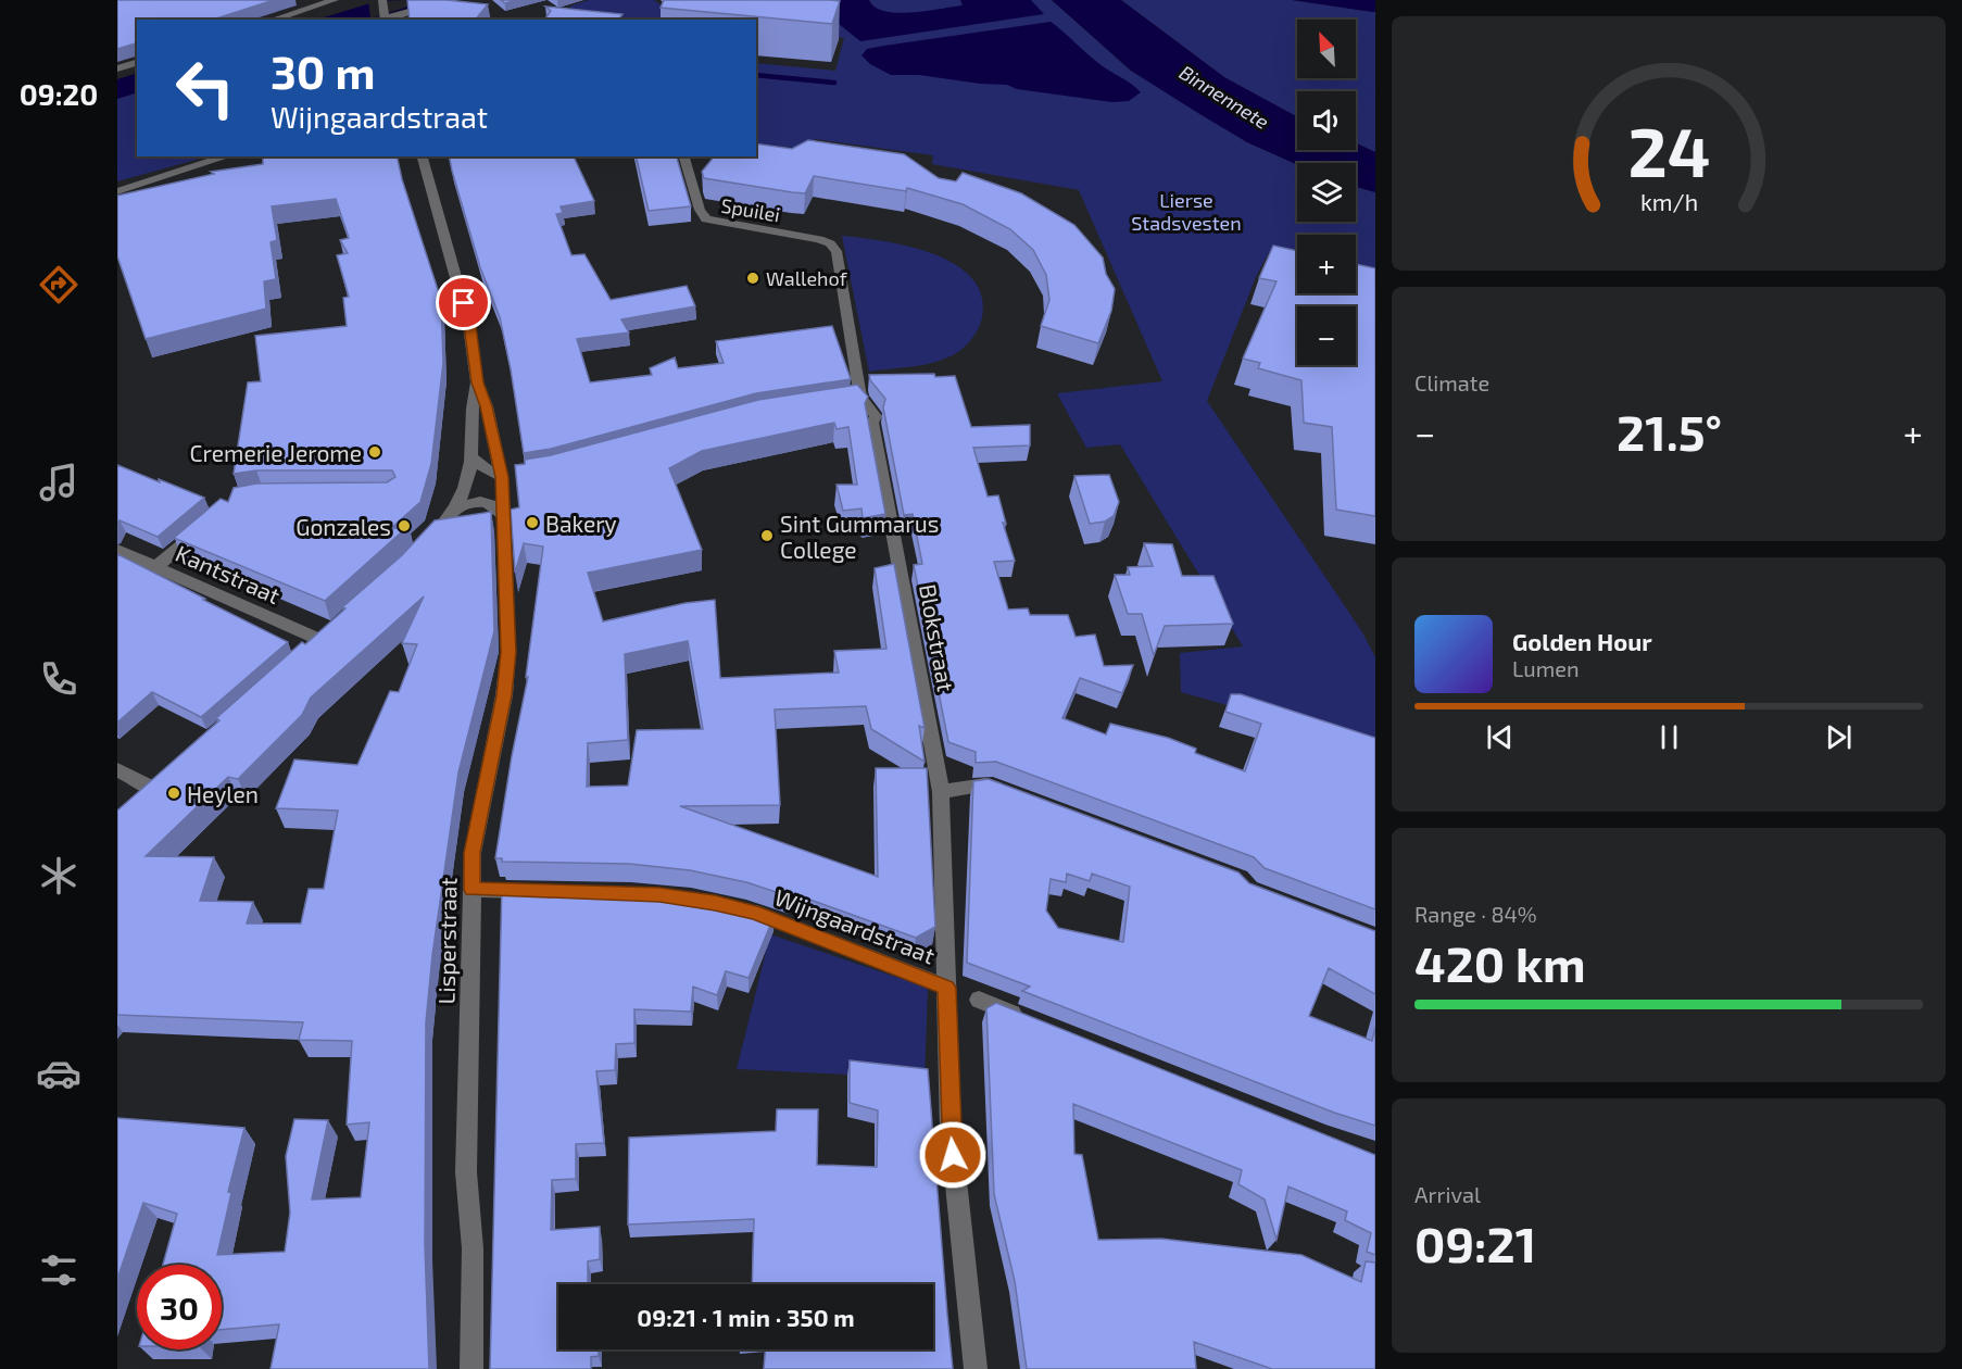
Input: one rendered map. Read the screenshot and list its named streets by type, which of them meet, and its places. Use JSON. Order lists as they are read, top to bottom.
{
  "streets": {
    "street": [
      "Spuilei",
      "Kantstraat",
      "Blokstraat",
      "Wijngaardstraat",
      "Lisperstraat"
    ]
  },
  "crossings": [
    ["Spuilei", "Blokstraat"],
    ["Blokstraat", "Wijngaardstraat"]
  ],
  "water": ["Binnennete"],
  "parks": ["Lierse Stadsvesten"],
  "places": [
    "Wallehof",
    "Cremerie Jerome",
    "Bakery",
    "Gonzales",
    "Sint Gummarus College",
    "Heylen"
  ],
  "north": "top left",
  "page": {
    "tabs": "09:20",
    "map_buttons": ["+", "−"],
    "turn": ["30 m", "Wijngaardstraat"],
    "tile": [
      "Climate",
      ["Range · 84%", "420 km"],
      ["Arrival", "09:21"]
    ],
    "heat": ["−", "21.5°", "+"],
    "song": ["Golden Hour", "Lumen"],
    "limit": "30",
    "trip": "09:21 · 1 min · 350 m",
    "gauge": ["24", "km/h"]
  }
}
